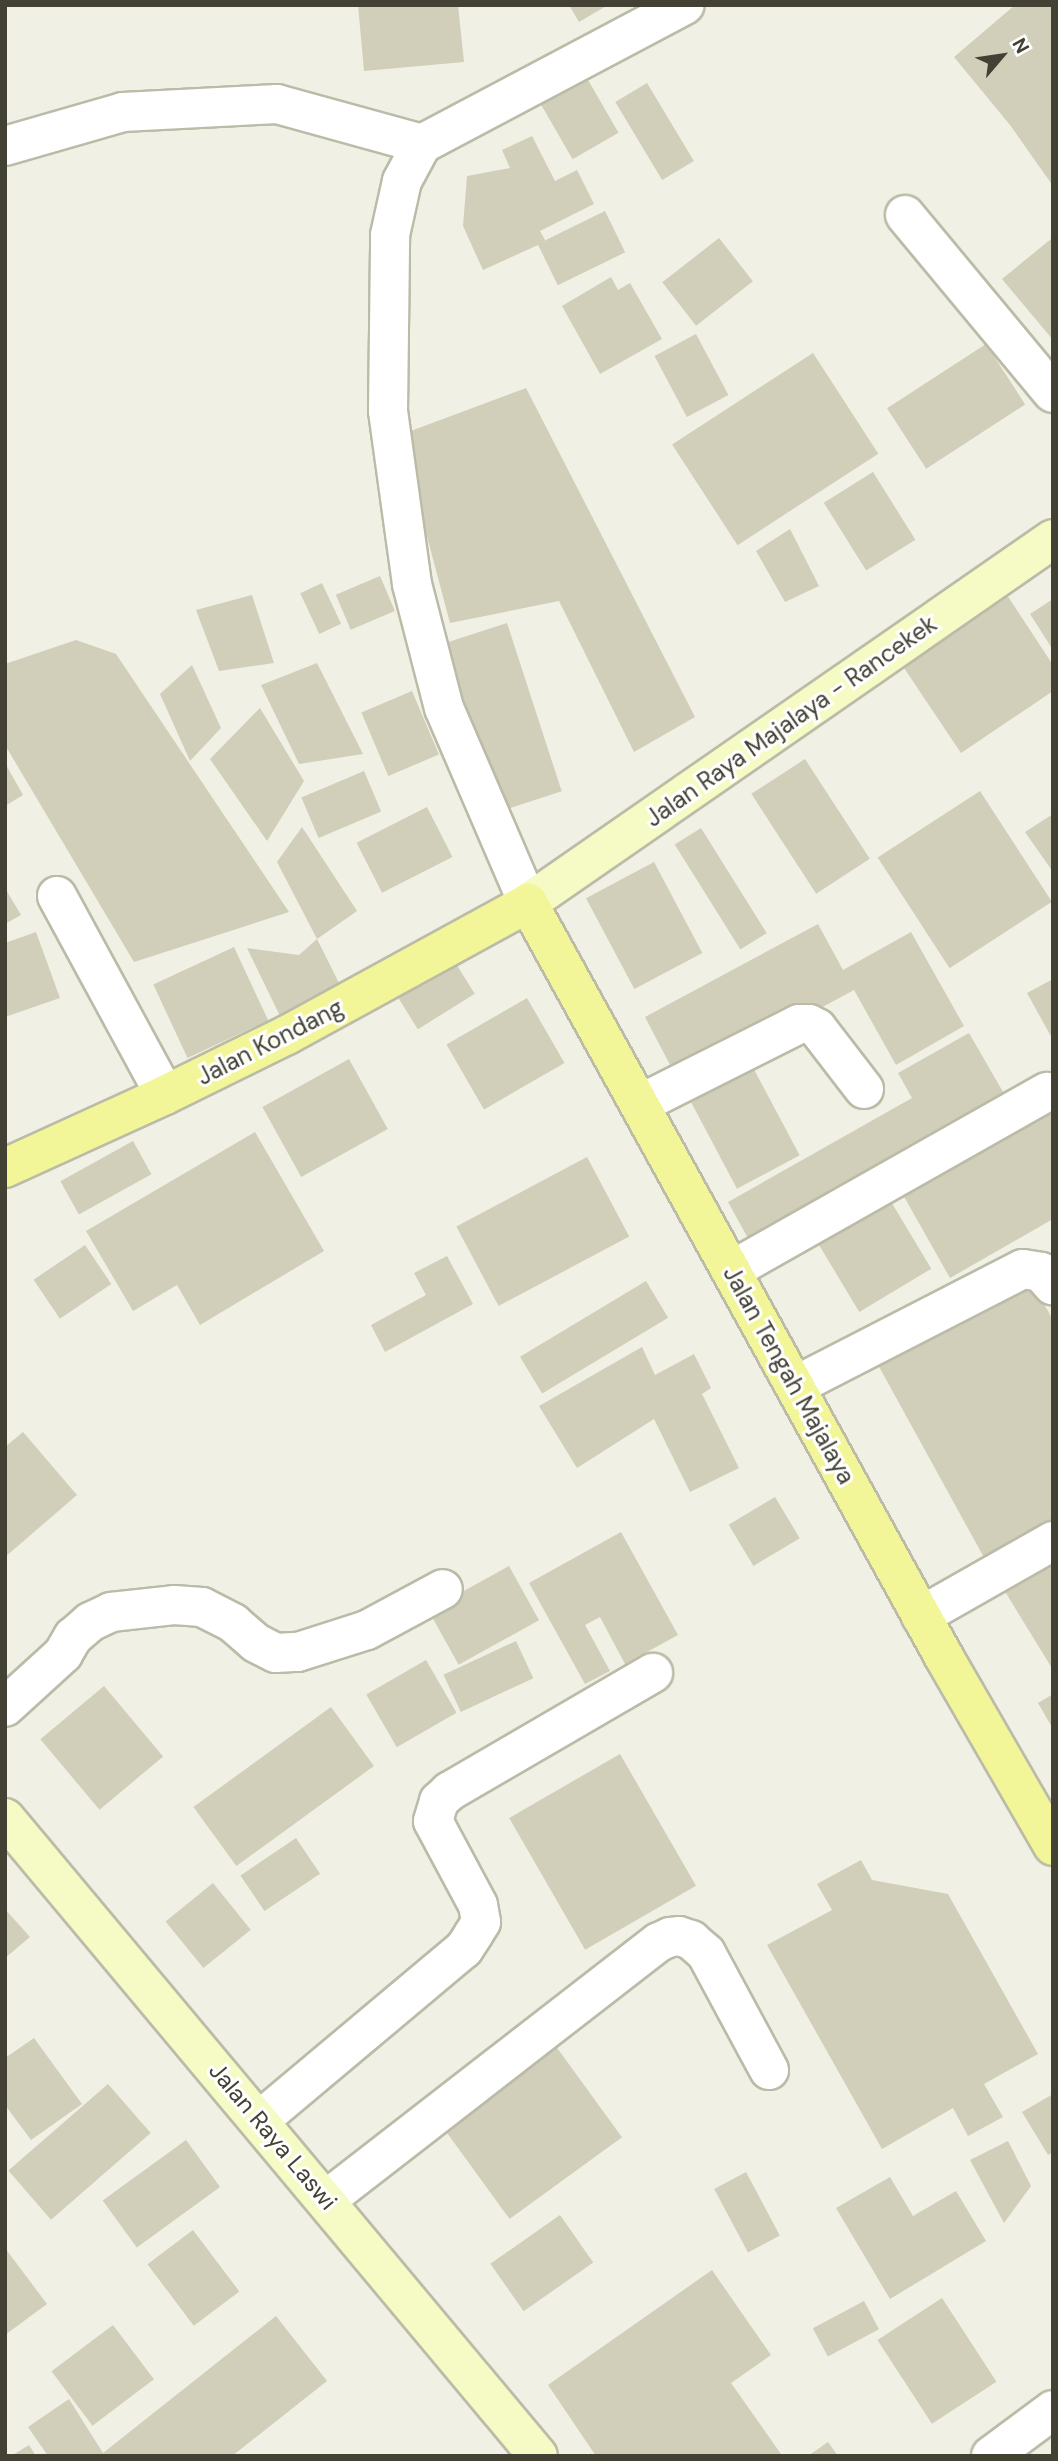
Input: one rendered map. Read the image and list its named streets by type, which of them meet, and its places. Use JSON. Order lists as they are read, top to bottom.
{
  "streets": {
    "main road": [
      "Jalan Raya Majalaya - Rancekek",
      "Jalan Kondang",
      "Jalan Tengah Majalaya",
      "Jalan Raya Laswi"
    ]
  },
  "crossings": [
    ["Jalan Raya Majalaya - Rancekek", "Jalan Kondang"],
    ["Jalan Raya Majalaya - Rancekek", "Jalan Tengah Majalaya"],
    ["Jalan Kondang", "Jalan Tengah Majalaya"]
  ],
  "north": "top right"
}
